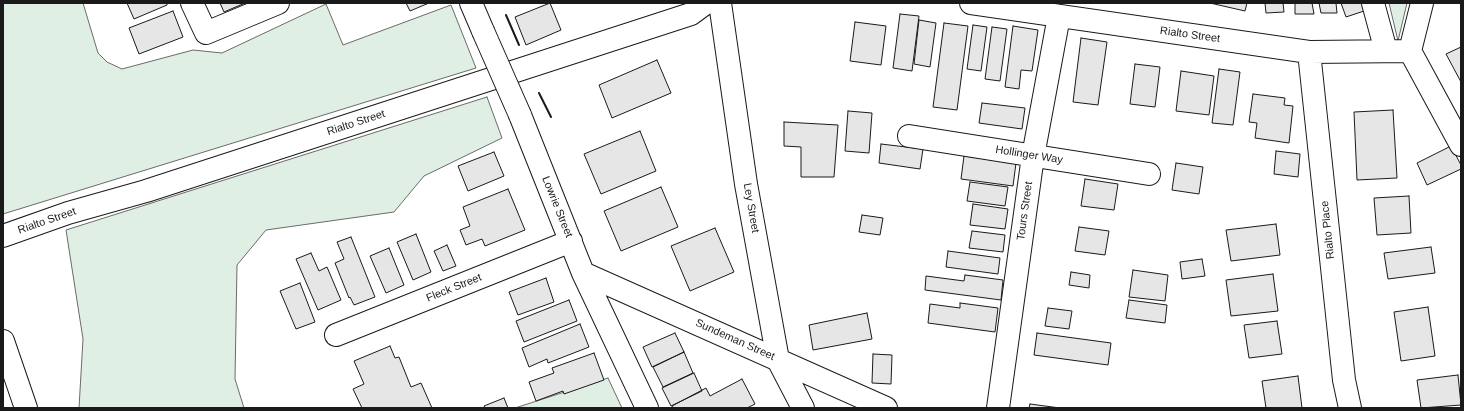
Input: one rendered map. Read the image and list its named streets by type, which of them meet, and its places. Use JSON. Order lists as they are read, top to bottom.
{
  "streets": {
    "main road": [
      "Rialto Street",
      "Hollinger Way",
      "Lowrie Street",
      "Ley Street",
      "Tours Street",
      "Rialto Place",
      "Fleck Street",
      "Sundeman Street"
    ]
  },
  "crossings": [
    ["Rialto Street", "Tours Street"],
    ["Rialto Street", "Rialto Place"],
    ["Hollinger Way", "Tours Street"],
    ["Lowrie Street", "Fleck Street"],
    ["Lowrie Street", "Sundeman Street"],
    ["Ley Street", "Sundeman Street"]
  ]
}
